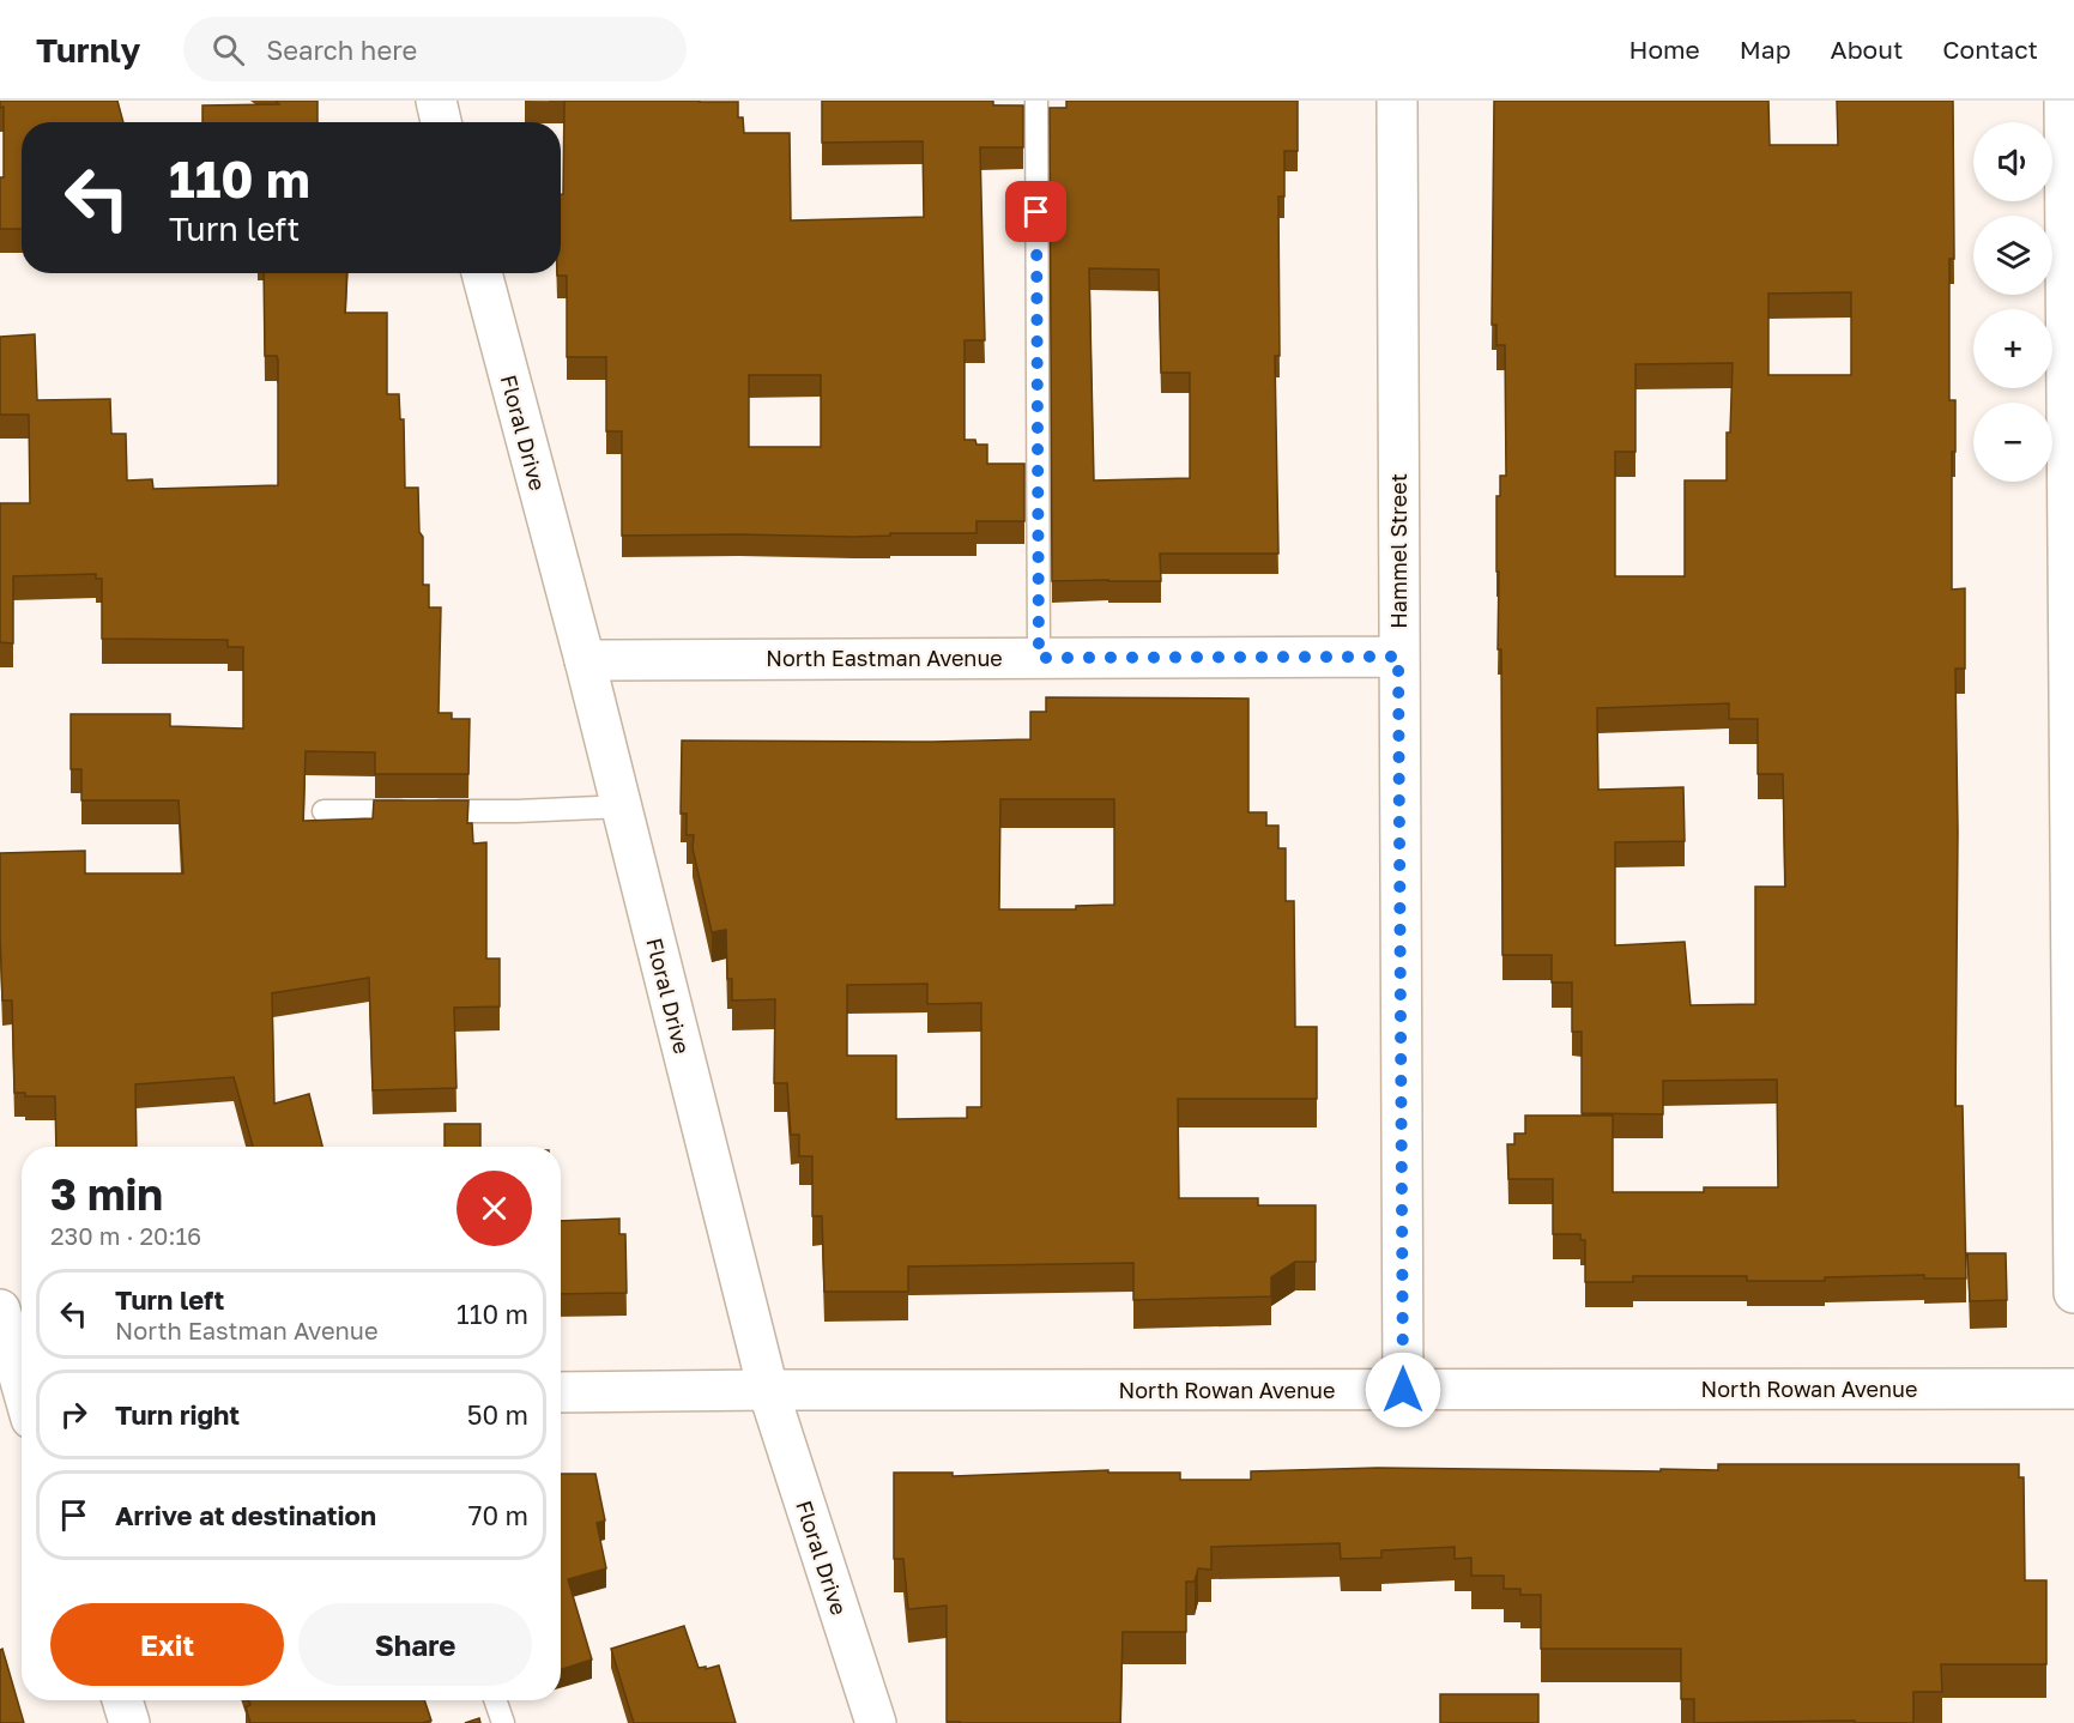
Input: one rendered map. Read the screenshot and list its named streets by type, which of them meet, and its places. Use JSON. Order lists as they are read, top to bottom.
{
  "streets": {
    "street": [
      "Floral Drive",
      "Hammel Street",
      "North Eastman Avenue",
      "North Rowan Avenue"
    ]
  },
  "crossings": [
    ["Floral Drive", "North Eastman Avenue"],
    ["Floral Drive", "North Rowan Avenue"],
    ["Hammel Street", "North Eastman Avenue"],
    ["Hammel Street", "North Rowan Avenue"]
  ],
  "page": {
    "header": "Turnly",
    "search": "Search here",
    "nav": [
      "Home",
      "Map",
      "About",
      "Contact"
    ],
    "map_buttons": ["+", "−"],
    "turn": ["110 m", "Turn left"],
    "heading": ["3 min", "230 m · 20:16"],
    "list": [
      {
        "name": "Turn left",
        "note": "North Eastman Avenue",
        "value": "110 m"
      },
      {
        "name": "Turn right",
        "value": "50 m"
      },
      {
        "name": "Arrive at destination",
        "value": "70 m"
      }
    ],
    "buttons": ["Exit", "Share"]
  }
}
